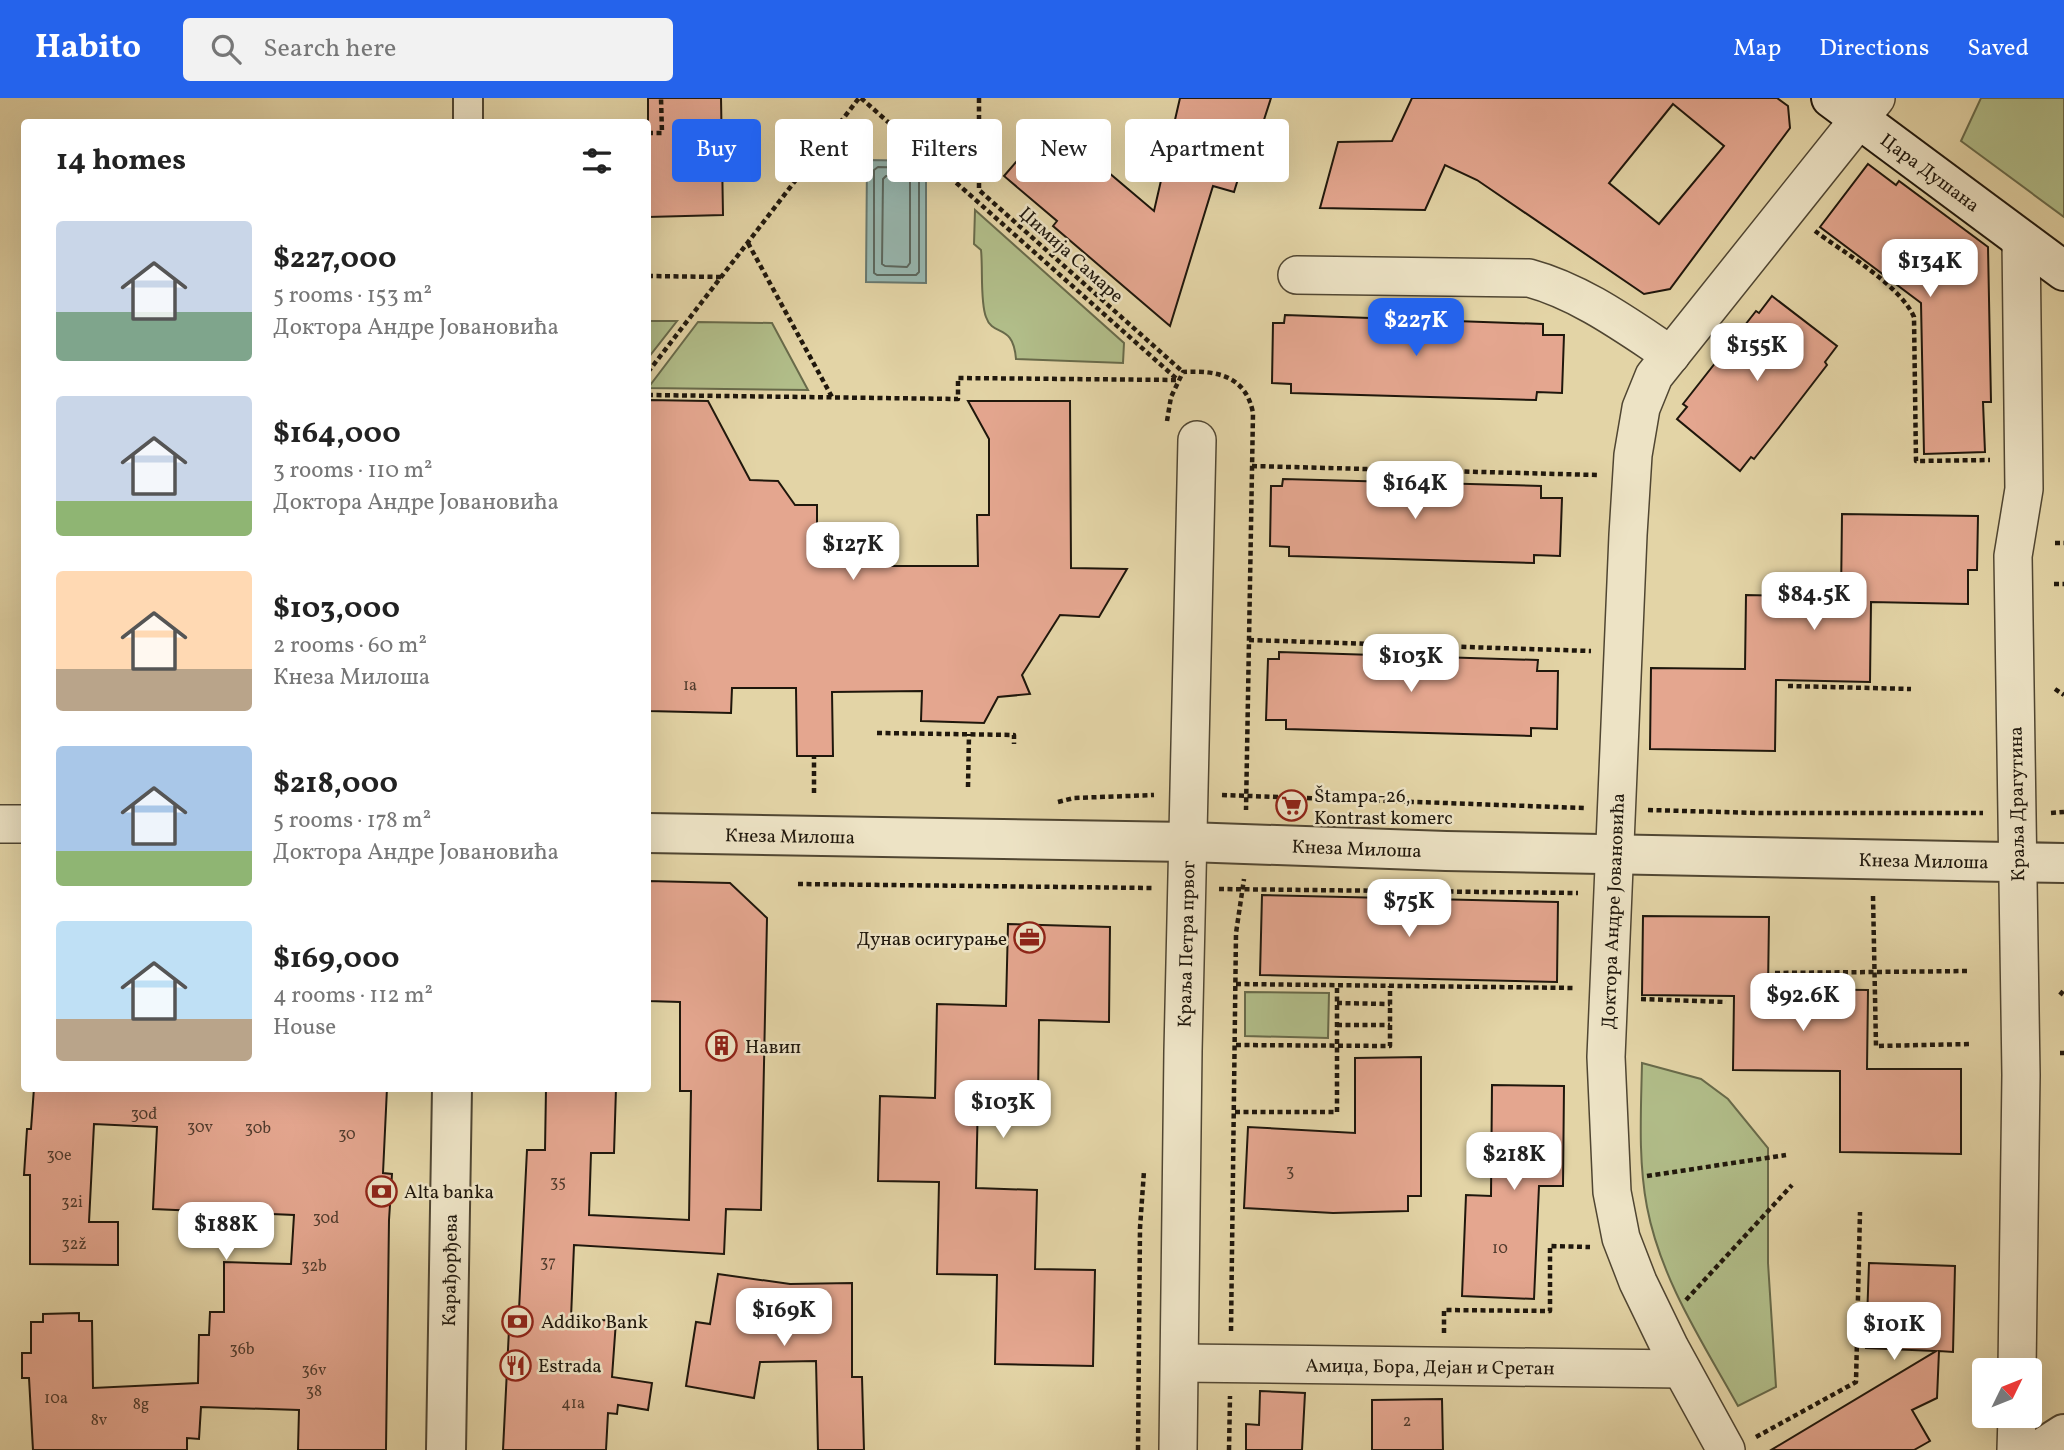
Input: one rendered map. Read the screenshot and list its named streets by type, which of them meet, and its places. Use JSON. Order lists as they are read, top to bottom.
{
  "streets": {
    "street": [
      "Цара Душана",
      "Краља Драгутина",
      "Кнеза Милоша",
      "Доктора Андре Јовановића",
      "Краља Петра првог",
      "Карађорђева",
      "Амиџа, Бора, Дејан и Сретан"
    ],
    "path": ["Џимија Самаре"]
  },
  "crossings": [
    ["Цара Душана", "Краља Драгутина"],
    ["Цара Душана", "Доктора Андре Јовановића"],
    ["Краља Драгутина", "Кнеза Милоша"],
    ["Кнеза Милоша", "Доктора Андре Јовановића"],
    ["Кнеза Милоша", "Краља Петра првог"],
    ["Доктора Андре Јовановића", "Амиџа, Бора, Дејан и Сретан"],
    ["Краља Петра првог", "Амиџа, Бора, Дејан и Сретан"]
  ],
  "places": {
    "supermarket": ["Štampa-26, Kontrast komerc"],
    "office": ["Дунав осигурање"],
    "building": ["Навип"],
    "bank": ["Alta banka", "Addiko Bank"],
    "restaurant": ["Estrada"]
  },
  "house_numbers": [
    "1a",
    "30đ",
    "30v",
    "30b",
    "30",
    "30e",
    "3",
    "35",
    "32i",
    "30d",
    "32ž",
    "10",
    "37",
    "32b",
    "36b",
    "36v",
    "38",
    "10a",
    "41a",
    "8g",
    "8v",
    "2"
  ],
  "north": "top right",
  "page": {
    "header": "Habito",
    "search": "Search here",
    "nav": ["Map", "Directions", "Saved"],
    "chip": [
      "Buy",
      "Rent",
      "Filters",
      "New",
      "Apartment"
    ],
    "heading": "14 homes",
    "list": [
      {
        "name": "$227,000",
        "note": "5 rooms · 153 m² · Доктора Андре Јовановића"
      },
      {
        "name": "$164,000",
        "note": "3 rooms · 110 m² · Доктора Андре Јовановића"
      },
      {
        "name": "$103,000",
        "note": "2 rooms · 60 m² · Кнеза Милоша"
      },
      {
        "name": "$218,000",
        "note": "5 rooms · 178 m² · Доктора Андре Јовановића"
      },
      {
        "name": "$169,000",
        "note": "4 rooms · 112 m² · House"
      }
    ],
    "price": [
      "$134K",
      "$227K",
      "$155K",
      "$164K",
      "$127K",
      "$84.5K",
      "$103K",
      "$75K",
      "$92.6K",
      "$103K",
      "$218K",
      "$188K",
      "$169K",
      "$101K"
    ]
  }
}
